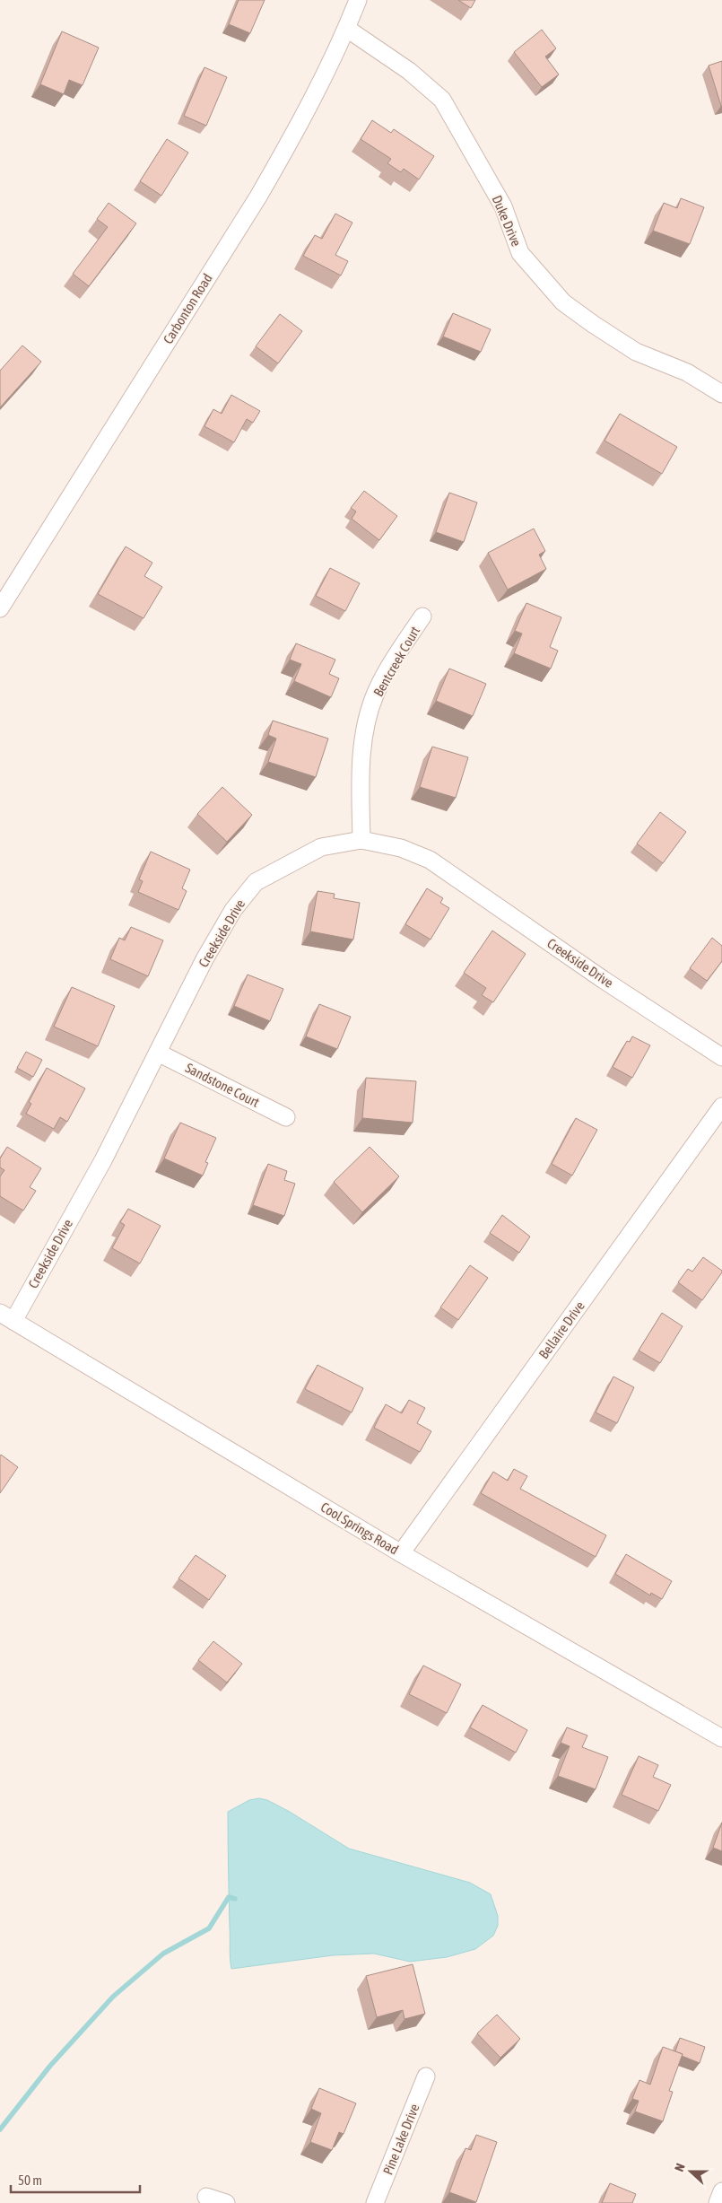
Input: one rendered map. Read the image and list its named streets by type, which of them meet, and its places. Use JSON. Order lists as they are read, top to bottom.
{
  "streets": {
    "street": [
      "Duke Drive",
      "Carbonton Road",
      "Bentcreek Court",
      "Creekside Drive",
      "Sandstone Court",
      "Bellaire Drive",
      "Cool Springs Road",
      "Pine Lake Drive"
    ]
  },
  "crossings": [
    ["Duke Drive", "Carbonton Road"],
    ["Bentcreek Court", "Creekside Drive"],
    ["Creekside Drive", "Sandstone Court"],
    ["Creekside Drive", "Cool Springs Road"],
    ["Bellaire Drive", "Cool Springs Road"]
  ],
  "scale_bar": "50 m",
  "north": "left"
}
